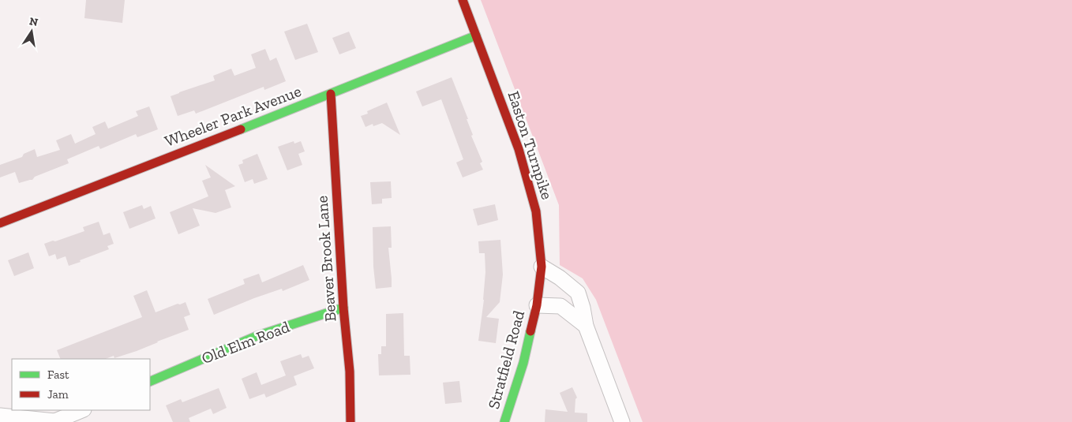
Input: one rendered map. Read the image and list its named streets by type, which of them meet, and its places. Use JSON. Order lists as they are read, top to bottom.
{
  "streets": {
    "street": [
      "Wheeler Park Avenue",
      "Easton Turnpike",
      "Beaver Brook Lane",
      "Old Elm Road",
      "Stratfield Road"
    ]
  },
  "crossings": [
    ["Wheeler Park Avenue", "Easton Turnpike"],
    ["Wheeler Park Avenue", "Beaver Brook Lane"],
    ["Easton Turnpike", "Stratfield Road"],
    ["Beaver Brook Lane", "Old Elm Road"]
  ],
  "legend": ["Fast", "Jam"],
  "north": "top"
}
